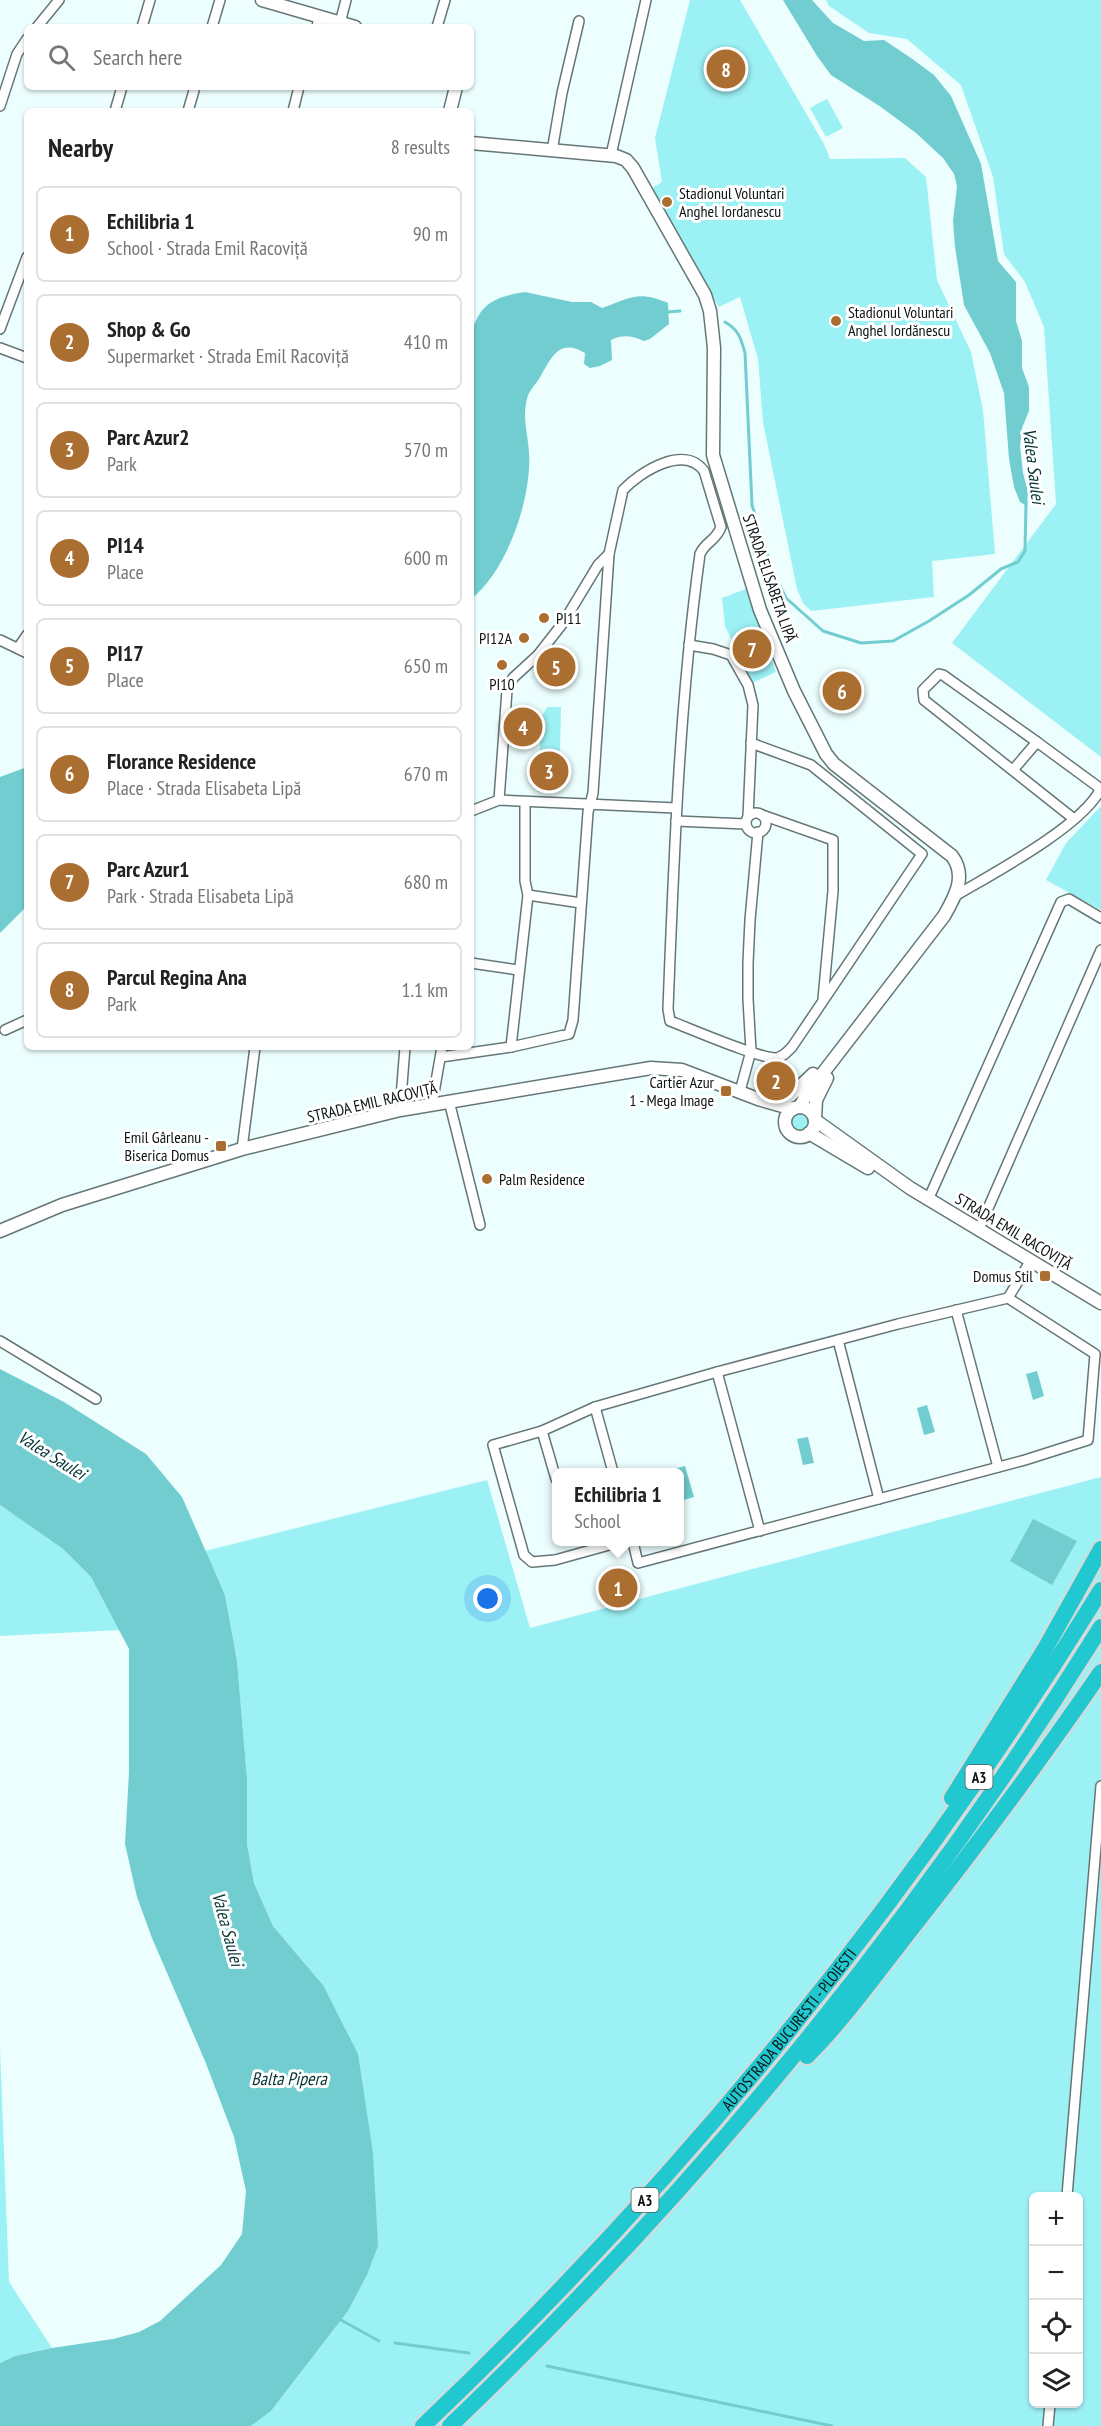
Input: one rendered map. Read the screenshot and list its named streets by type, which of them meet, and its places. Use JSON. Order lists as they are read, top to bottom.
{
  "streets": {
    "highway": ["A3", "AUTOSTRADA BUCURESTI - PLOIESTI"],
    "street": ["STRADA ELISABETA LIPĂ", "STRADA EMIL RACOVIȚĂ"]
  },
  "crossings": [
    ["STRADA ELISABETA LIPĂ", "STRADA EMIL RACOVIȚĂ"]
  ],
  "water": ["Valea Saulei", "Balta Pipera"],
  "places": {
    "other": [
      "Stadionul Voluntari Anghel Iordanescu",
      "Stadionul Voluntari Anghel Iordănescu",
      "PI11",
      "PI12A",
      "PI10",
      "Palm Residence"
    ],
    "transit": ["Cartier Azur 1 - Mega Image", "Emil Gârleanu - Biserica Domus", "Domus Stil"]
  },
  "page": {
    "search": "Search here",
    "pins": [
      "8",
      "7",
      "5",
      "6",
      "4",
      "3",
      "2",
      "1"
    ],
    "heading": ["Nearby", "8 results"],
    "list": [
      {
        "mark": "1",
        "name": "Echilibria 1",
        "note": "School · Strada Emil Racoviță",
        "value": "90 m"
      },
      {
        "mark": "2",
        "name": "Shop & Go",
        "note": "Supermarket · Strada Emil Racoviță",
        "value": "410 m"
      },
      {
        "mark": "3",
        "name": "Parc Azur2",
        "note": "Park",
        "value": "570 m"
      },
      {
        "mark": "4",
        "name": "PI14",
        "note": "Place",
        "value": "600 m"
      },
      {
        "mark": "5",
        "name": "PI17",
        "note": "Place",
        "value": "650 m"
      },
      {
        "mark": "6",
        "name": "Florance Residence",
        "note": "Place · Strada Elisabeta Lipă",
        "value": "670 m"
      },
      {
        "mark": "7",
        "name": "Parc Azur1",
        "note": "Park · Strada Elisabeta Lipă",
        "value": "680 m"
      },
      {
        "mark": "8",
        "name": "Parcul Regina Ana",
        "note": "Park",
        "value": "1.1 km"
      }
    ],
    "popup": ["Echilibria 1", "School"],
    "map_buttons": ["+", "−"]
  }
}
